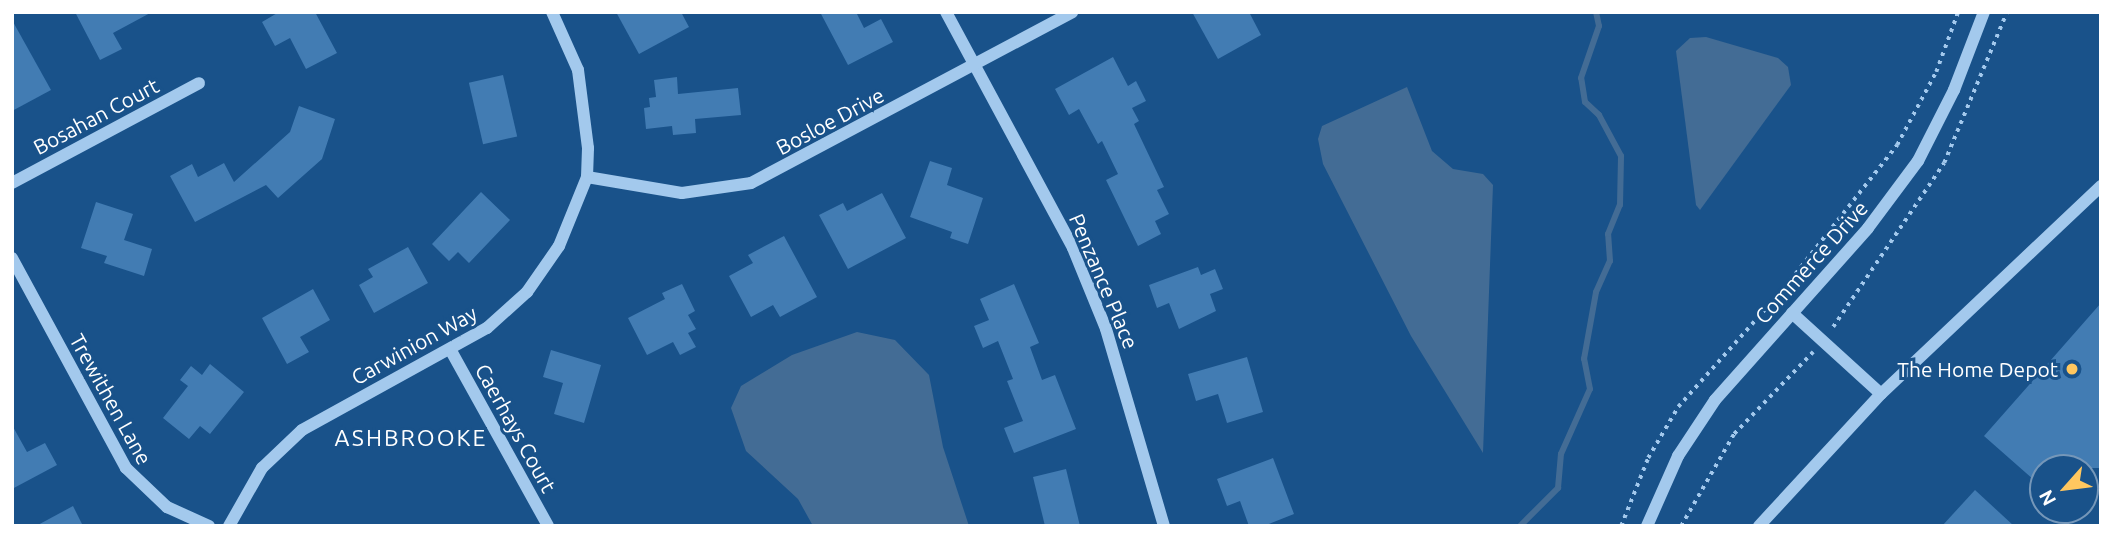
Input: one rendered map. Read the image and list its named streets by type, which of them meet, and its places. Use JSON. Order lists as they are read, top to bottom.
{
  "streets": {
    "street": [
      "Bosahan Court",
      "Bosloe Drive",
      "Commerce Drive",
      "Penzance Place",
      "Carwinion Way",
      "Trewithen Lane",
      "Caerhays Court"
    ]
  },
  "crossings": [
    ["Bosloe Drive", "Penzance Place"],
    ["Bosloe Drive", "Carwinion Way"],
    ["Carwinion Way", "Caerhays Court"]
  ],
  "districts": ["ASHBROOKE"],
  "places": ["The Home Depot"],
  "north": "bottom left"
}
